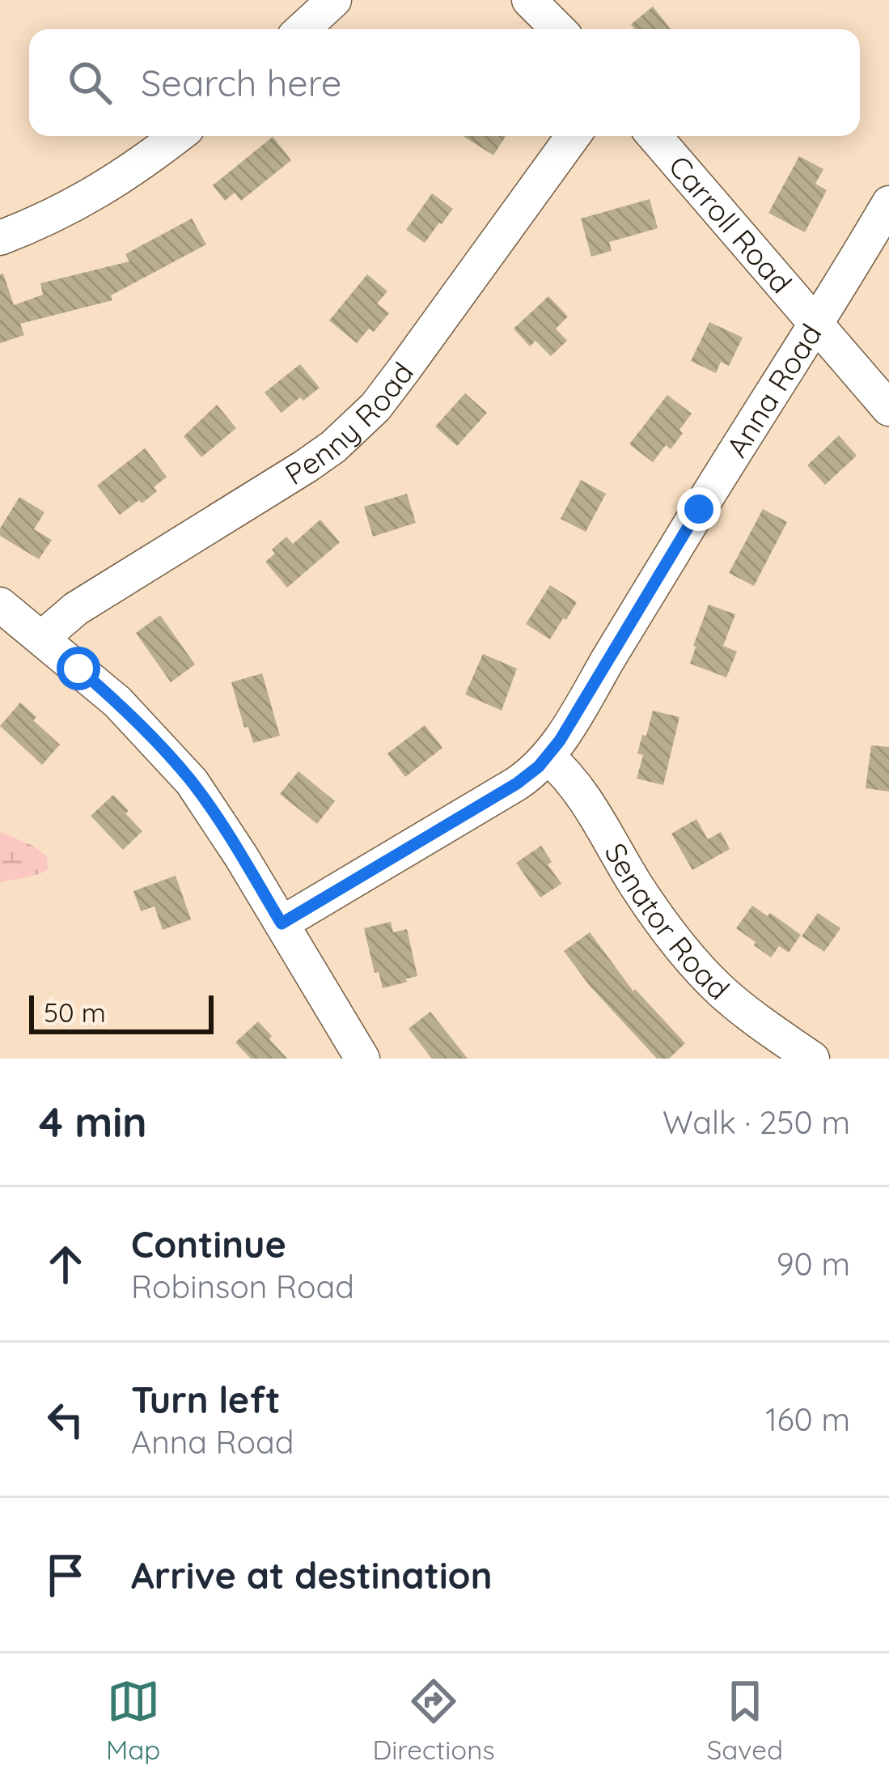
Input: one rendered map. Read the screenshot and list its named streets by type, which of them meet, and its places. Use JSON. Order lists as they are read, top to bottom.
{
  "streets": {
    "street": [
      "Carroll Road",
      "Anna Road",
      "Penny Road",
      "Senator Road"
    ]
  },
  "crossings": [
    ["Carroll Road", "Anna Road"],
    ["Anna Road", "Senator Road"]
  ],
  "scale_bar": "50 m",
  "page": {
    "search": "Search here",
    "scale": "50 m",
    "heading": ["4 min", "Walk · 250 m"],
    "list": [
      ["Continue", "Robinson Road", "90 m"],
      ["Turn left", "Anna Road", "160 m"],
      "Arrive at destination"
    ],
    "nav": ["Map", "Directions", "Saved"]
  }
}
